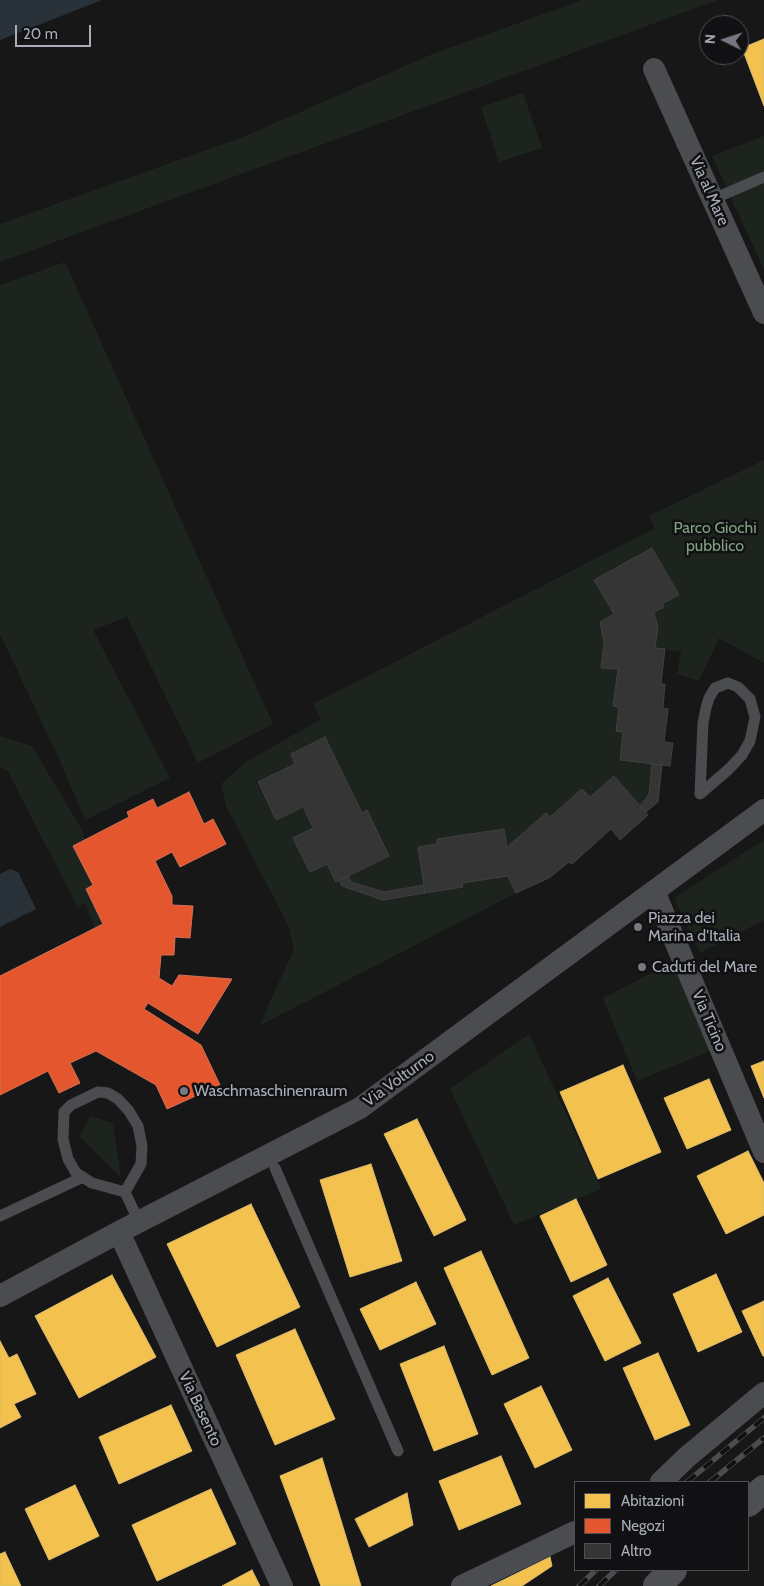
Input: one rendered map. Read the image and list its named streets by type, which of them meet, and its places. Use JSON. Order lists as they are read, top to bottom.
{
  "streets": {
    "street": [
      "Via al Mare",
      "Via Ticino",
      "Via Volturno",
      "Via Basento"
    ]
  },
  "crossings": [
    ["Via Ticino", "Via Volturno"],
    ["Via Volturno", "Via Basento"]
  ],
  "parks": ["Parco Giochi pubblico"],
  "places": ["Piazza dei Marina d'Italia", "Caduti del Mare", "Waschmaschinenraum"],
  "legend": ["Abitazioni", "Negozi", "Altro"],
  "scale_bar": "20 m",
  "north": "left"
}
